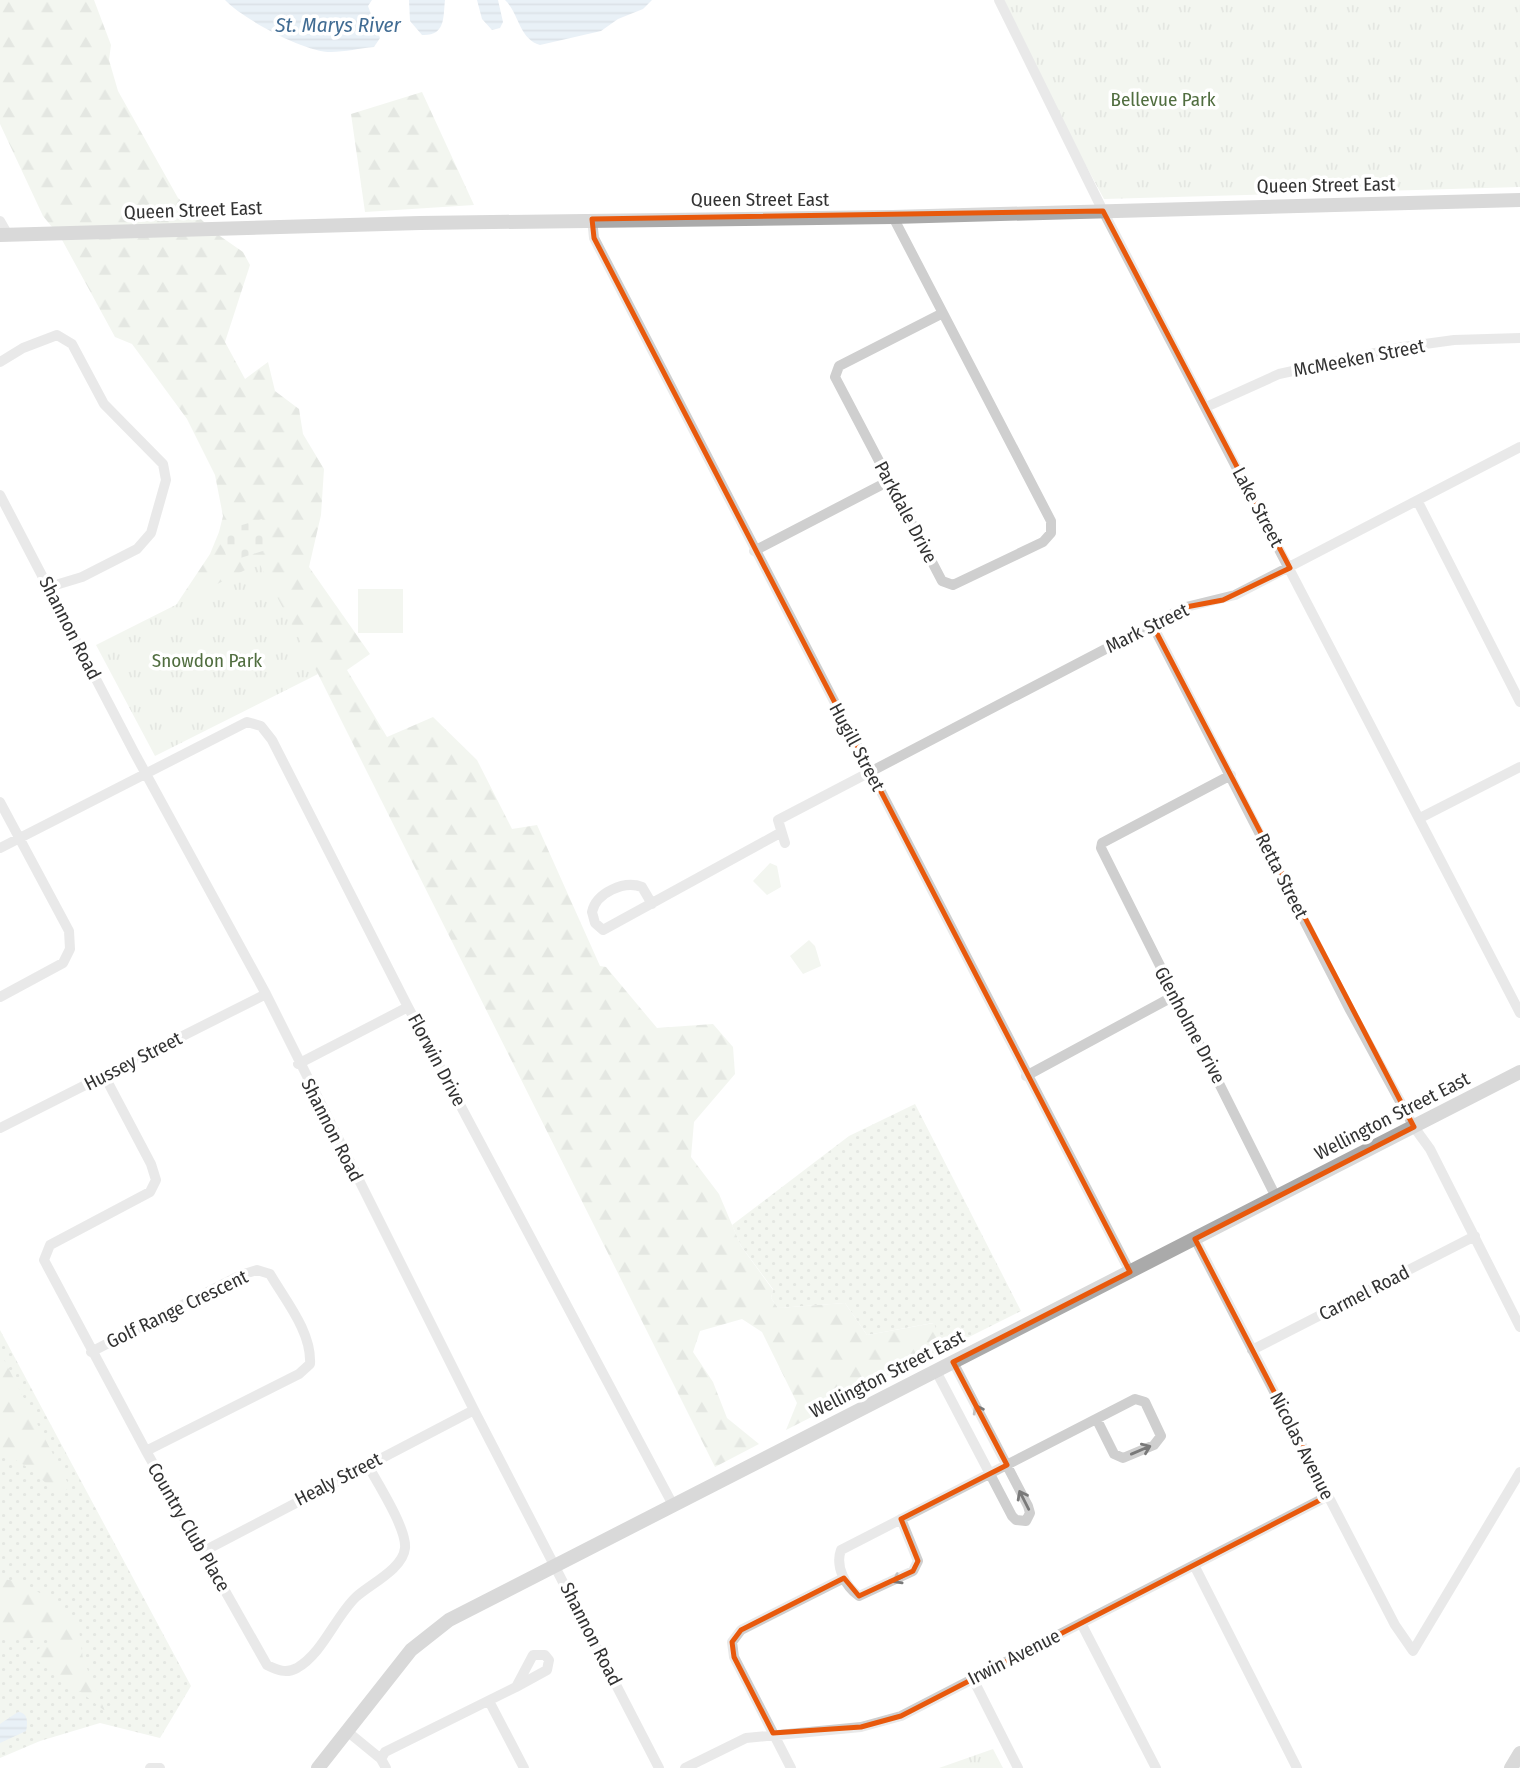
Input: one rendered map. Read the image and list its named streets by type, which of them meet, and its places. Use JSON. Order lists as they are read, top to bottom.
{
  "streets": {
    "main road": ["Queen Street East", "Wellington Street East"],
    "street": [
      "McMeeken Street",
      "Lake Street",
      "Parkdale Drive",
      "Shannon Road",
      "Mark Street",
      "Hugill Street",
      "Retta Street",
      "Glenholme Drive",
      "Florwin Drive",
      "Hussey Street",
      "Carmel Road",
      "Golf Range Crescent",
      "Nicolas Avenue",
      "Healy Street",
      "Country Club Place",
      "Irwin Avenue"
    ]
  },
  "crossings": [
    ["Queen Street East", "Lake Street"],
    ["Queen Street East", "Parkdale Drive"],
    ["Queen Street East", "Hugill Street"],
    ["McMeeken Street", "Lake Street"],
    ["Lake Street", "Mark Street"],
    ["Shannon Road", "Florwin Drive"],
    ["Shannon Road", "Hussey Street"],
    ["Shannon Road", "Wellington Street East"],
    ["Shannon Road", "Healy Street"],
    ["Mark Street", "Hugill Street"],
    ["Mark Street", "Retta Street"],
    ["Hugill Street", "Wellington Street East"],
    ["Retta Street", "Glenholme Drive"],
    ["Retta Street", "Wellington Street East"],
    ["Retta Street", "Carmel Road"],
    ["Glenholme Drive", "Wellington Street East"],
    ["Florwin Drive", "Wellington Street East"],
    ["Hussey Street", "Country Club Place"],
    ["Wellington Street East", "Nicolas Avenue"],
    ["Carmel Road", "Nicolas Avenue"],
    ["Golf Range Crescent", "Country Club Place"],
    ["Nicolas Avenue", "Irwin Avenue"],
    ["Healy Street", "Country Club Place"]
  ],
  "water": ["St. Marys River"],
  "parks": ["Bellevue Park", "Snowdon Park"]
}
